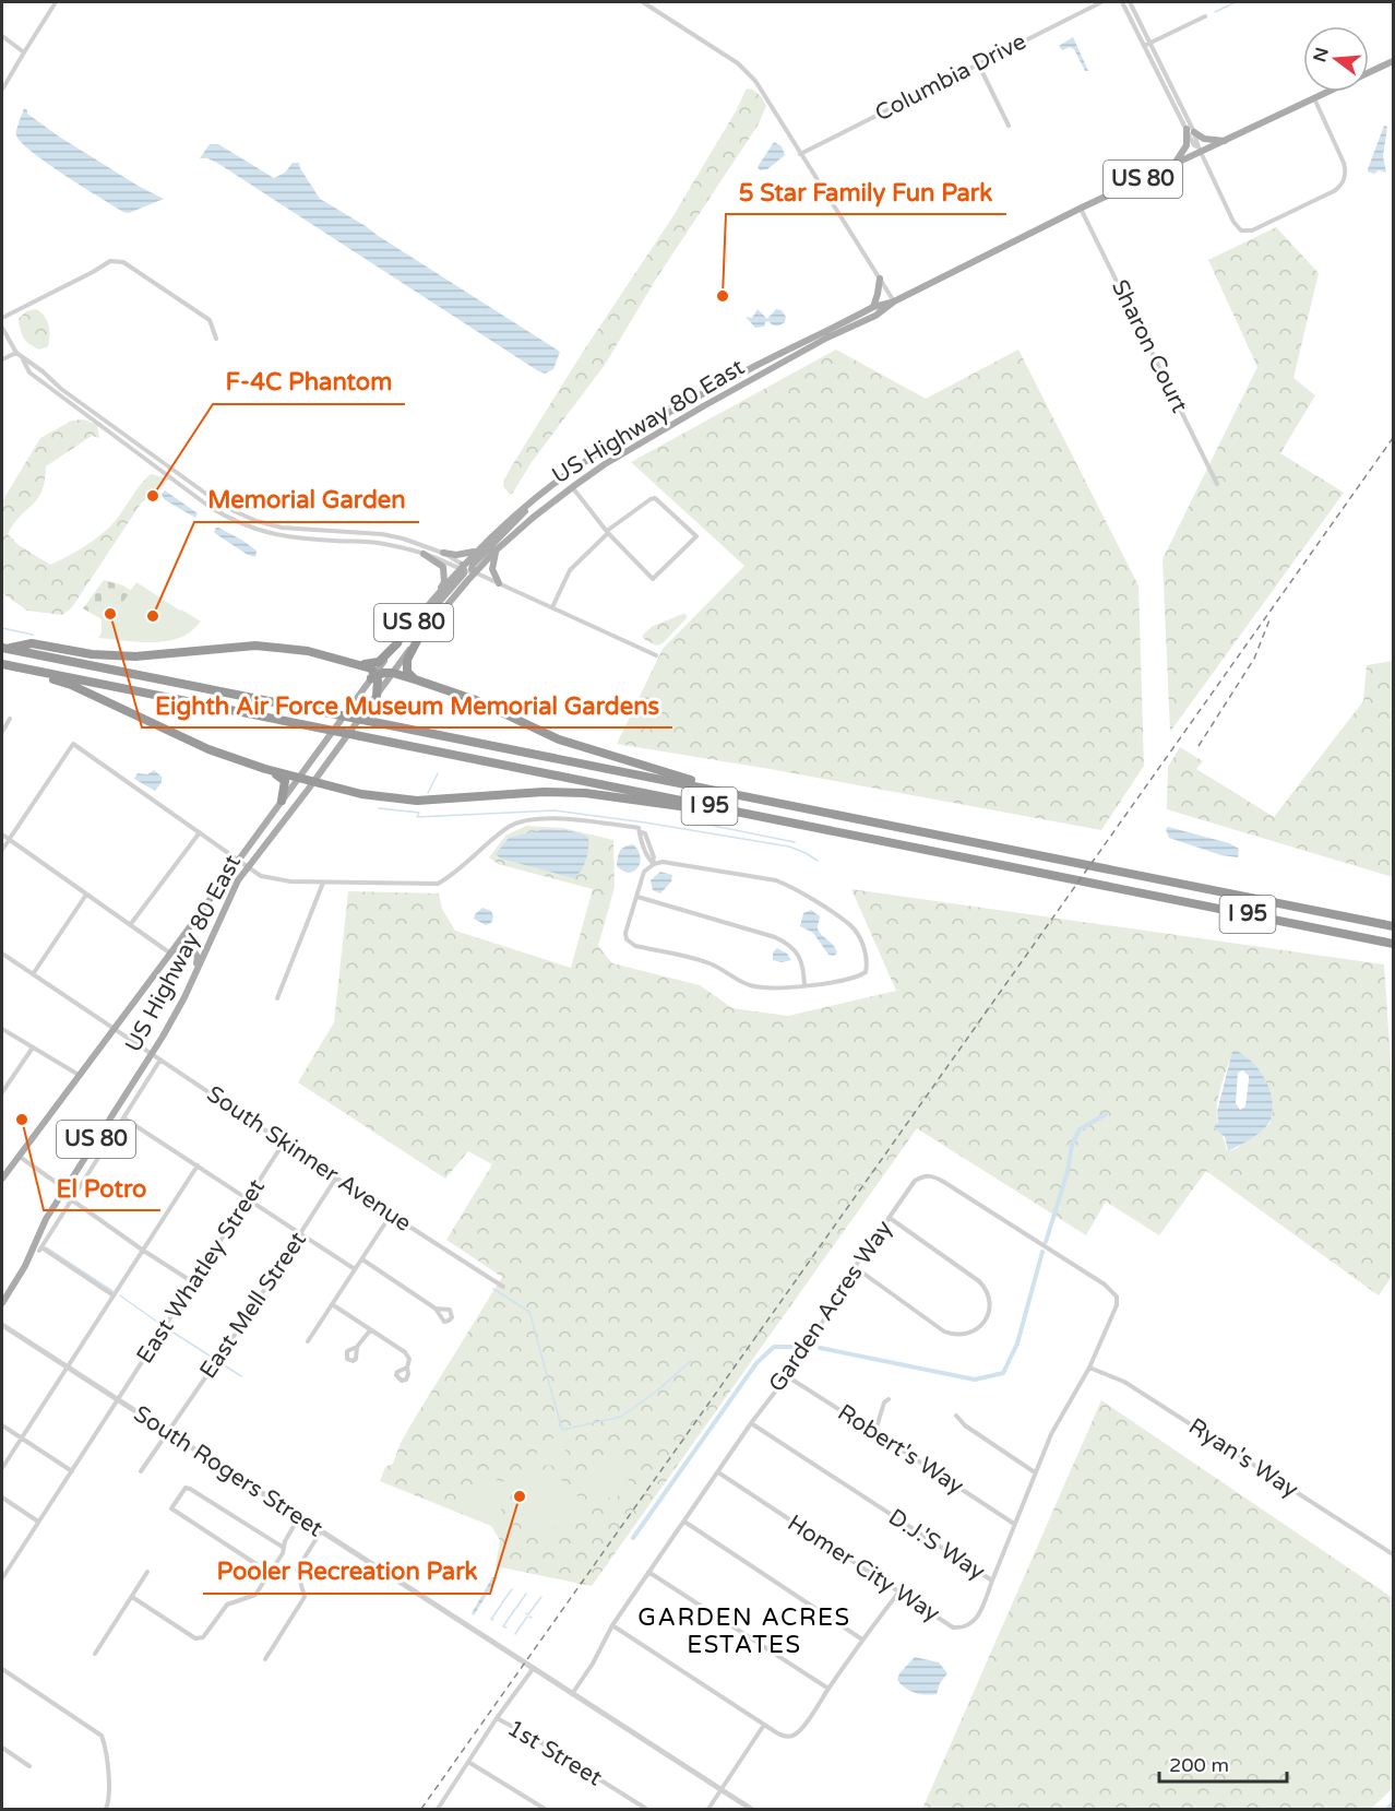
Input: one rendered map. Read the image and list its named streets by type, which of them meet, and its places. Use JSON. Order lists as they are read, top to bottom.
{
  "streets": {
    "highway": ["I 95"],
    "main road": ["US 80", "US Highway 80 East"],
    "street": [
      "Columbia Drive",
      "Sharon Court",
      "South Skinner Avenue",
      "East Whatley Street",
      "East Mell Street",
      "Garden Acres Way",
      "Robert's Way",
      "Ryan's Way",
      "South Rogers Street",
      "D.J.'S Way",
      "Homer City Way",
      "1st Street"
    ]
  },
  "crossings": [
    ["US 80", "US Highway 80 East"],
    ["Sharon Court", "US Highway 80 East"],
    ["US Highway 80 East", "South Skinner Avenue"],
    ["South Skinner Avenue", "East Whatley Street"],
    ["South Skinner Avenue", "East Mell Street"],
    ["East Whatley Street", "South Rogers Street"],
    ["East Mell Street", "South Rogers Street"],
    ["Garden Acres Way", "Robert's Way"],
    ["Garden Acres Way", "Ryan's Way"],
    ["Garden Acres Way", "South Rogers Street"],
    ["Garden Acres Way", "D.J.'S Way"],
    ["Garden Acres Way", "Homer City Way"],
    ["Robert's Way", "D.J.'S Way"],
    ["Ryan's Way", "D.J.'S Way"],
    ["D.J.'S Way", "Homer City Way"]
  ],
  "districts": ["GARDEN ACRES ESTATES"],
  "places": [
    "5 Star Family Fun Park",
    "F-4C Phantom",
    "Eighth Air Force Museum Memorial Gardens",
    "Memorial Garden",
    "El Potro",
    "Pooler Recreation Park"
  ],
  "scale_bar": "200 m",
  "north": "left"
}
